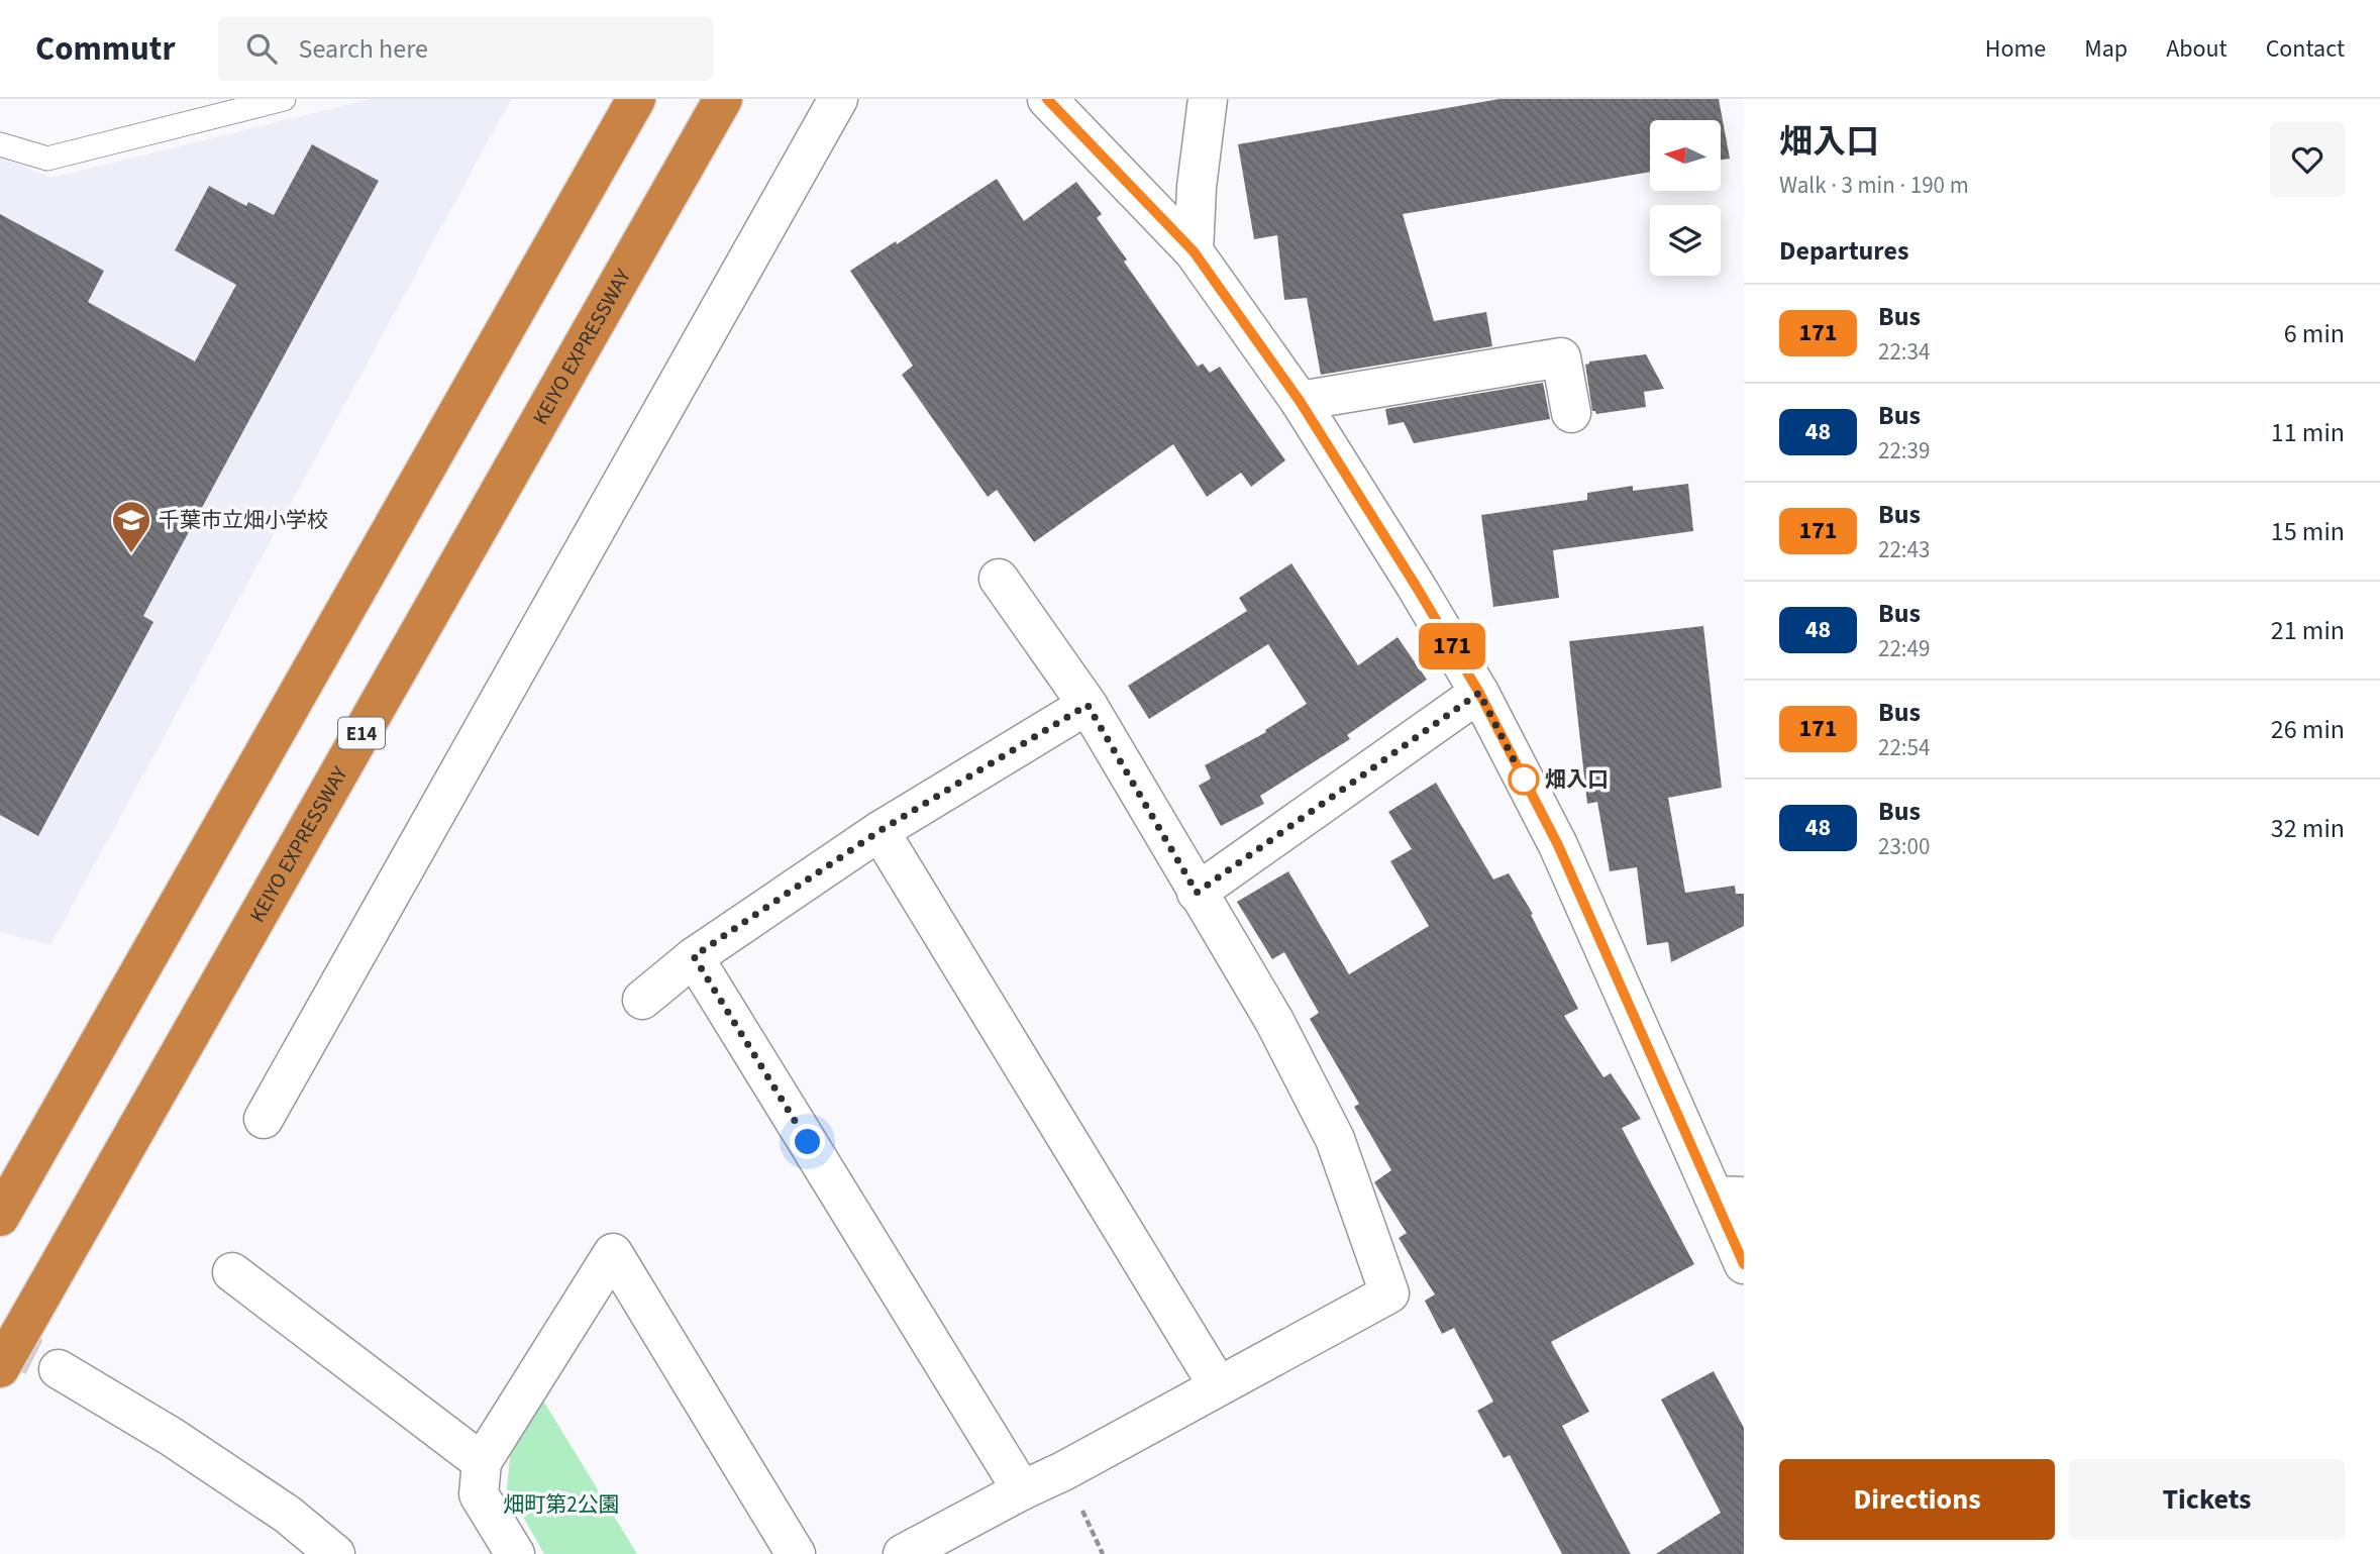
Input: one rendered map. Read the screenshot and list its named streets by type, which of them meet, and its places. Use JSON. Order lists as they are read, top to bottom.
{
  "streets": {
    "highway": ["KEIYO EXPRESSWAY", "E14"]
  },
  "parks": ["畑町第2公園"],
  "places": {
    "school or university": ["千葉市立畑小学校"],
    "other": ["畑入口"]
  },
  "lines": ["bus line 171"],
  "north": "left",
  "page": {
    "header": "Commutr",
    "search": "Search here",
    "nav": [
      "Home",
      "Map",
      "About",
      "Contact"
    ],
    "on_map": "171",
    "heading": [
      ["畑入口", "Walk · 3 min · 190 m"],
      "Departures"
    ],
    "list": [
      {
        "mark": "171",
        "name": "Bus",
        "note": "22:34",
        "value": "6 min"
      },
      {
        "mark": "48",
        "name": "Bus",
        "note": "22:39",
        "value": "11 min"
      },
      {
        "mark": "171",
        "name": "Bus",
        "note": "22:43",
        "value": "15 min"
      },
      {
        "mark": "48",
        "name": "Bus",
        "note": "22:49",
        "value": "21 min"
      },
      {
        "mark": "171",
        "name": "Bus",
        "note": "22:54",
        "value": "26 min"
      },
      {
        "mark": "48",
        "name": "Bus",
        "note": "23:00",
        "value": "32 min"
      }
    ],
    "buttons": ["Directions", "Tickets"]
  }
}
